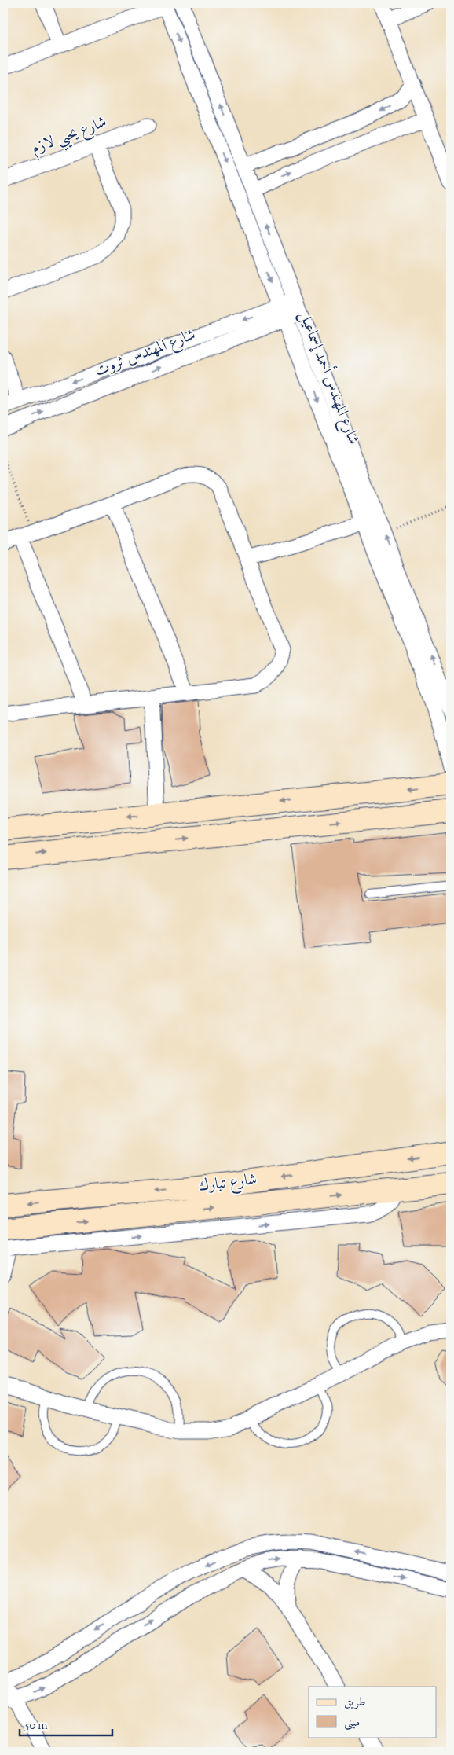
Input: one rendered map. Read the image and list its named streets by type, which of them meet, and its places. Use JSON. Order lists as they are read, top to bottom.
{
  "streets": {
    "street": [
      "شارع يحيي لازم",
      "شارع المهندس ثروت",
      "شارع المهندس أحمد إسماعيل",
      "شارع تبارك"
    ]
  },
  "crossings": [
    ["شارع المهندس ثروت", "شارع المهندس أحمد إسماعيل"]
  ],
  "legend": ["طريق", "مبنى"],
  "scale_bar": "50 m"
}
